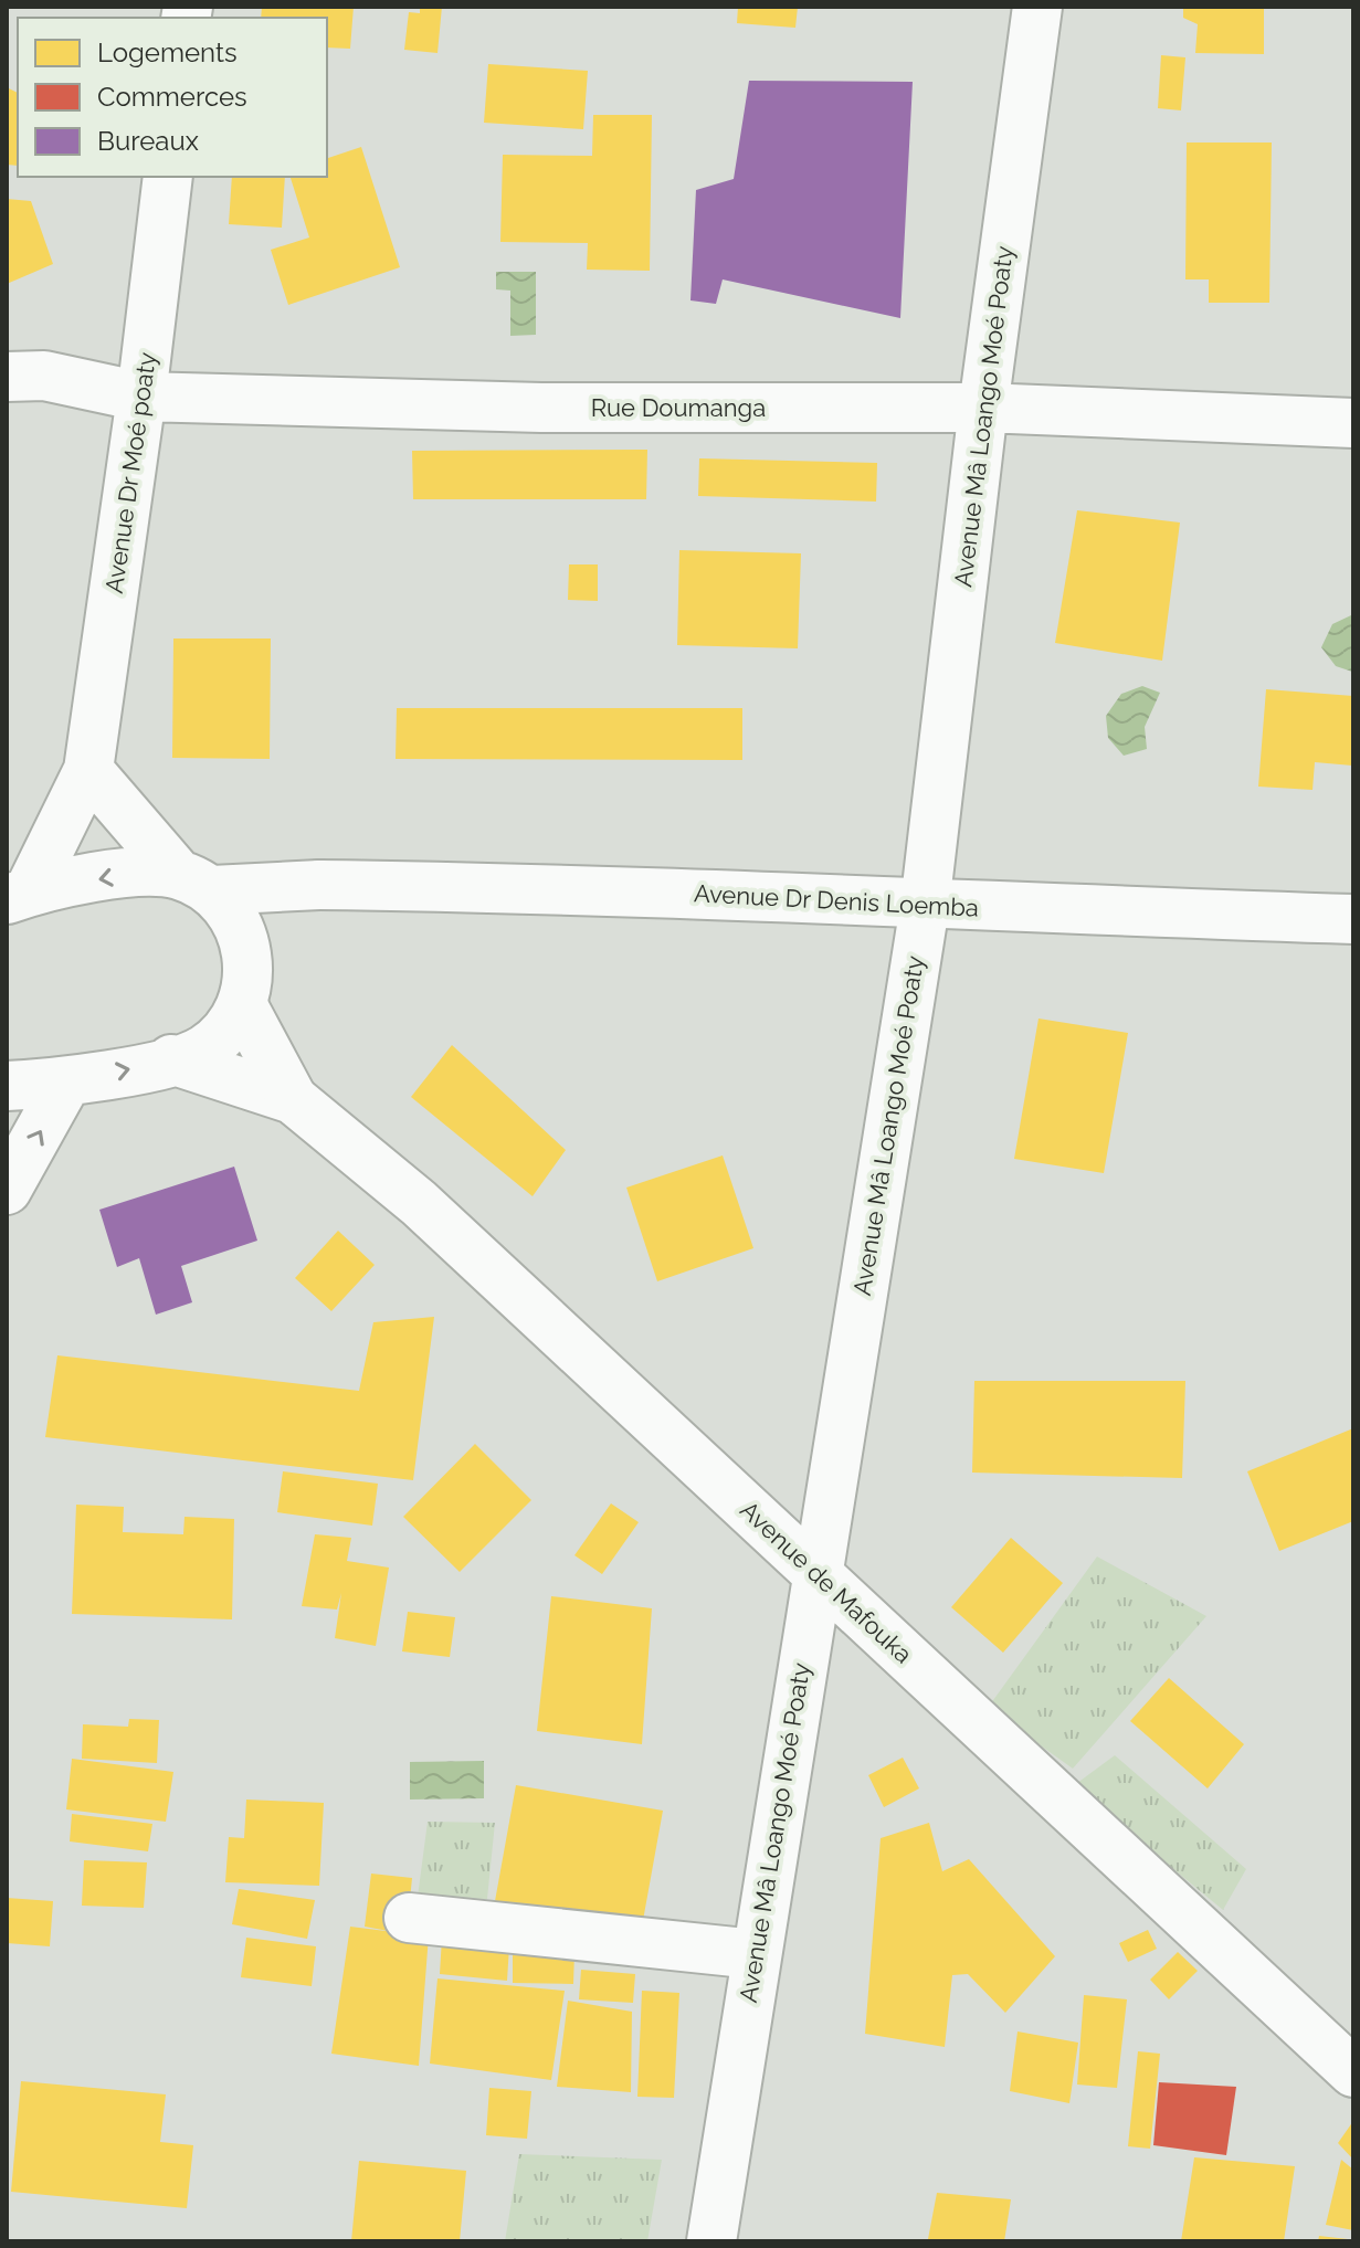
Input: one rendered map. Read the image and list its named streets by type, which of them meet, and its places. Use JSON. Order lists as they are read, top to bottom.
{
  "streets": {
    "street": [
      "Rue Doumanga",
      "Avenue Mâ Loango Moé Poaty",
      "Avenue Dr Moé poaty",
      "Avenue Dr Denis Loemba",
      "Avenue de Mafouka"
    ]
  },
  "crossings": [
    ["Rue Doumanga", "Avenue Mâ Loango Moé Poaty"],
    ["Rue Doumanga", "Avenue Dr Moé poaty"],
    ["Avenue Mâ Loango Moé Poaty", "Avenue Dr Denis Loemba"],
    ["Avenue Mâ Loango Moé Poaty", "Avenue de Mafouka"],
    ["Avenue Dr Moé poaty", "Avenue Dr Denis Loemba"]
  ],
  "legend": ["Logements", "Commerces", "Bureaux"]
}
